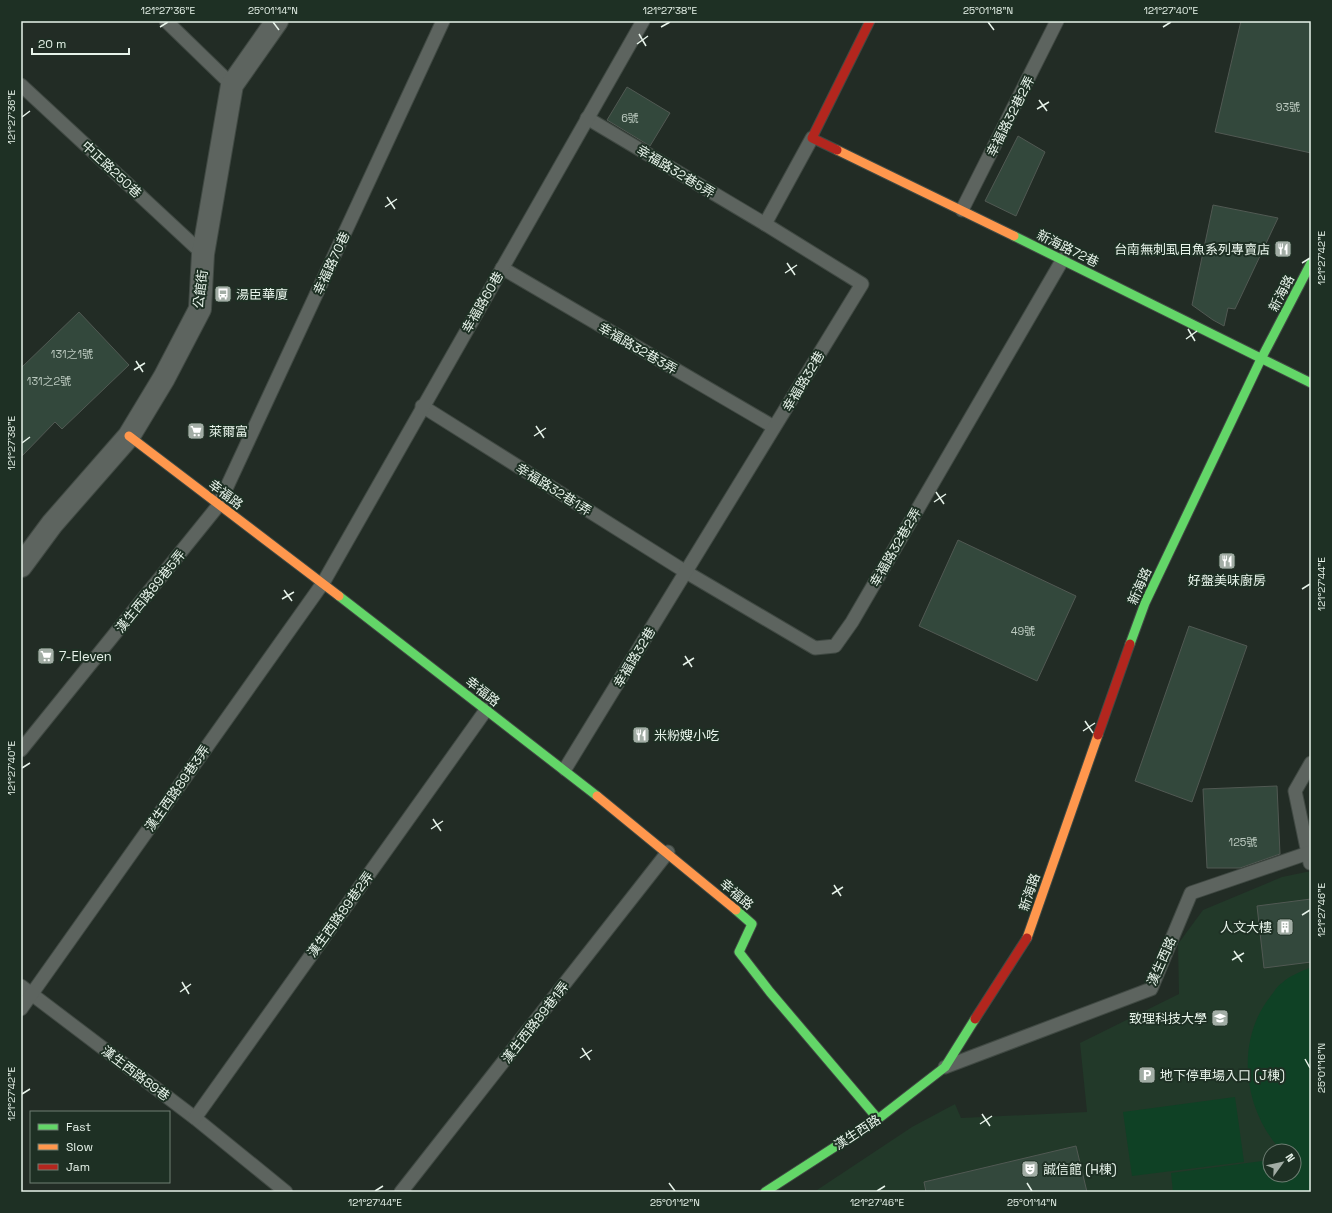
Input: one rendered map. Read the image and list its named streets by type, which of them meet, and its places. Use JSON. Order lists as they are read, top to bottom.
{
  "streets": {
    "street": [
      "新海路72巷",
      "公館街",
      "新海路",
      "幸福路",
      "漢生西路"
    ],
    "lane": [
      "幸福路32巷2弄",
      "中正路250巷",
      "幸福路32巷5弄",
      "幸福路70巷",
      "幸福路60巷",
      "幸福路32巷3弄",
      "幸福路32巷",
      "幸福路32巷1弄",
      "漢生西路89巷5弄",
      "漢生西路89巷3弄",
      "漢生西路89巷2弄",
      "漢生西路89巷1弄",
      "漢生西路89巷"
    ]
  },
  "crossings": [
    ["幸福路32巷2弄", "新海路72巷"],
    ["幸福路32巷2弄", "幸福路32巷"],
    ["幸福路32巷2弄", "幸福路32巷1弄"],
    ["中正路250巷", "公館街"],
    ["幸福路32巷5弄", "幸福路60巷"],
    ["幸福路32巷5弄", "幸福路32巷"],
    ["新海路72巷", "新海路"],
    ["幸福路70巷", "幸福路"],
    ["幸福路70巷", "漢生西路89巷5弄"],
    ["公館街", "幸福路"],
    ["新海路", "漢生西路"],
    ["幸福路60巷", "幸福路32巷3弄"],
    ["幸福路60巷", "幸福路32巷1弄"],
    ["幸福路60巷", "幸福路"],
    ["幸福路60巷", "漢生西路89巷3弄"],
    ["幸福路32巷3弄", "幸福路32巷"],
    ["幸福路32巷", "幸福路32巷1弄"],
    ["幸福路32巷", "幸福路"],
    ["幸福路", "漢生西路89巷5弄"],
    ["幸福路", "漢生西路89巷3弄"],
    ["幸福路", "漢生西路89巷2弄"],
    ["幸福路", "漢生西路"],
    ["幸福路", "漢生西路89巷1弄"],
    ["漢生西路89巷3弄", "漢生西路89巷"],
    ["漢生西路89巷2弄", "漢生西路89巷"]
  ],
  "places": {
    "restaurant": ["台南無刺虱目魚系列專賣店", "好盤美味廚房", "米粉嫂小吃"],
    "bus stop": ["湯臣華廈"],
    "supermarket": ["萊爾富", "7-Eleven"],
    "building": ["人文大樓"],
    "school or university": ["致理科技大學"],
    "parking": ["地下停車場入口 (J棟)"],
    "theatre": ["誠信館 (H棟)"]
  },
  "house_numbers": [
    "93號",
    "6號",
    "131之1號",
    "131之2號",
    "49號",
    "125號"
  ],
  "legend": ["Fast", "Slow", "Jam"],
  "scale_bar": "20 m",
  "north": "top right",
  "coordinates": [
    "121°27'36\"E",
    "25°01'14\"N",
    "121°27'38\"E",
    "25°01'18\"N",
    "121°27'40\"E",
    "121°27'42\"E",
    "121°27'44\"E",
    "121°27'46\"E",
    "25°01'16\"N",
    "25°01'12\"N"
  ]
}
